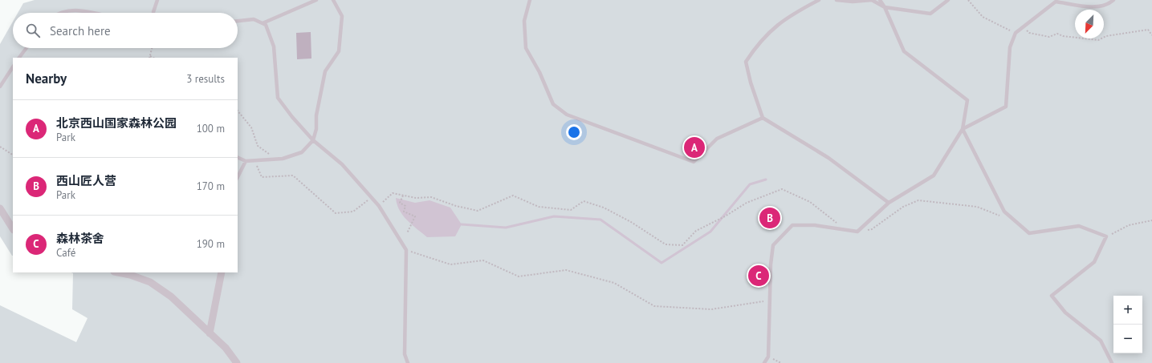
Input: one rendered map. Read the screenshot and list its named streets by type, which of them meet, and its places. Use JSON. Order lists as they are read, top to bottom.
{
  "north": "bottom left",
  "page": {
    "search": "Search here",
    "heading": ["Nearby", "3 results"],
    "list": [
      {
        "mark": "A",
        "name": "北京西山国家森林公园",
        "note": "Park",
        "value": "100 m"
      },
      {
        "mark": "B",
        "name": "西山匠人营",
        "note": "Park",
        "value": "170 m"
      },
      {
        "mark": "C",
        "name": "森林茶舍",
        "note": "Café",
        "value": "190 m"
      }
    ],
    "pins": ["A", "B", "C"],
    "map_buttons": ["+", "−"]
  }
}
